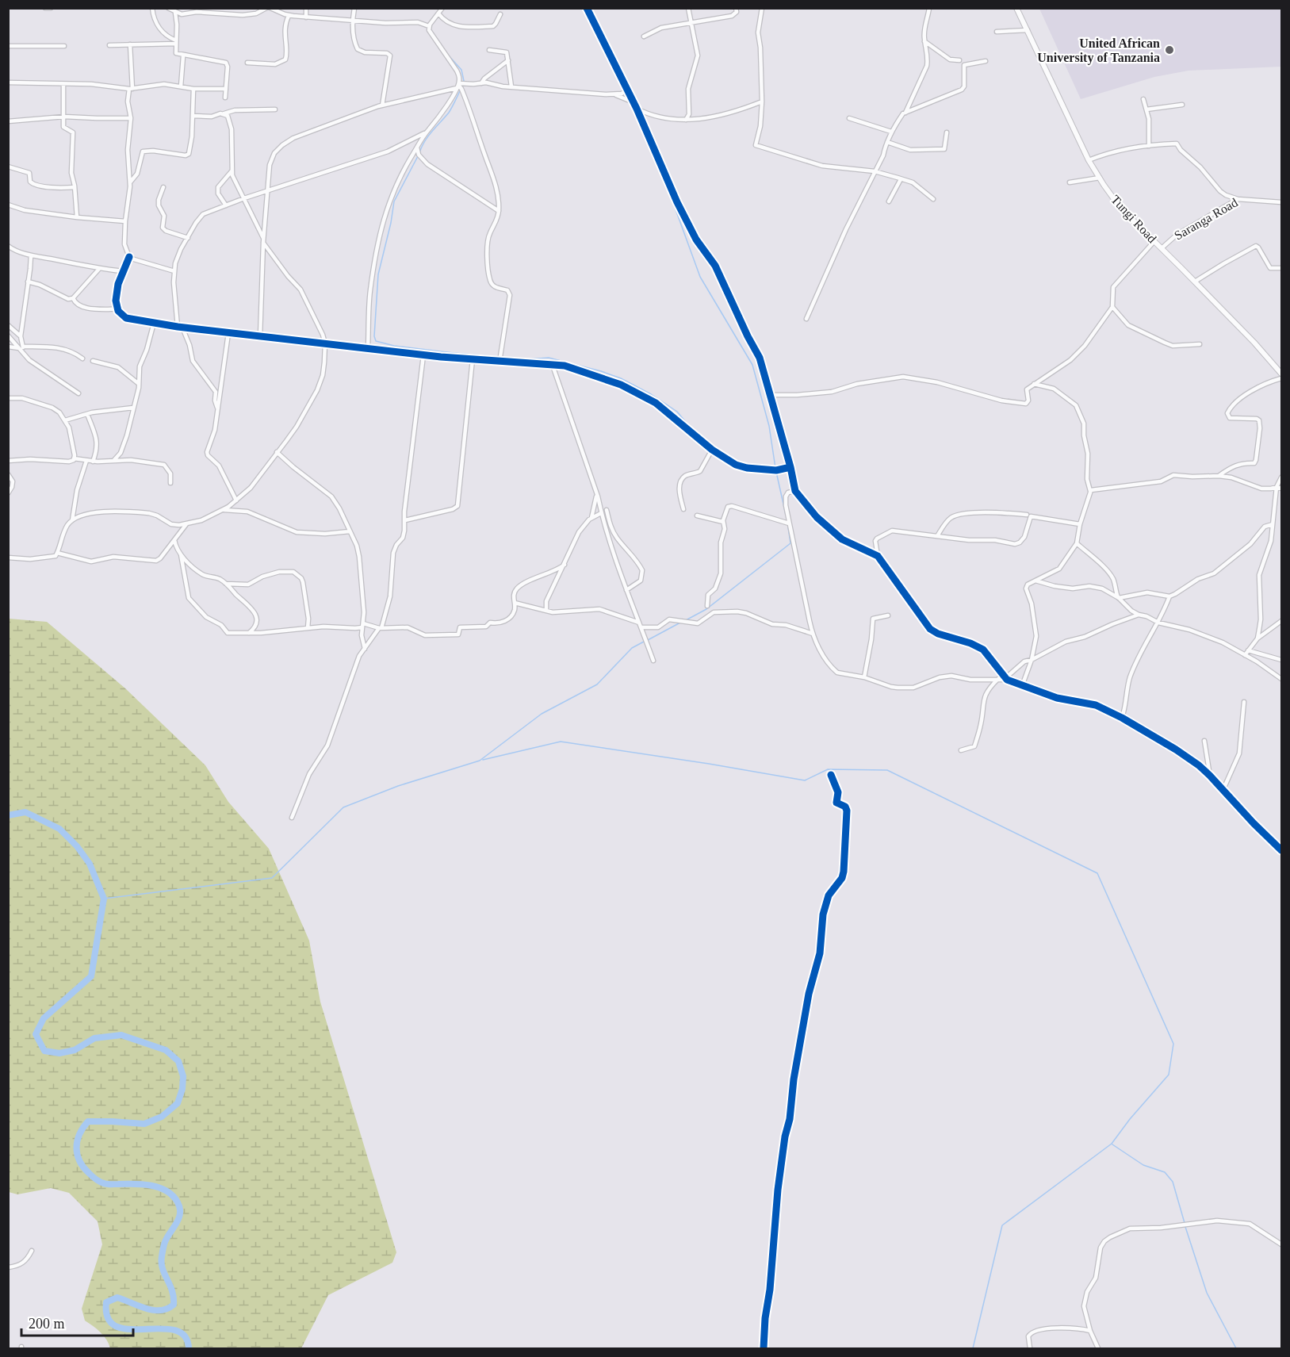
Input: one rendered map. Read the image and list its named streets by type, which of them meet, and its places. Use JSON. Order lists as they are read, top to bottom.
{
  "streets": {
    "street": ["Tungi Road", "Saranga Road"]
  },
  "crossings": [
    ["Tungi Road", "Saranga Road"]
  ],
  "places": ["United African University of Tanzania"],
  "scale_bar": "200 m"
}
